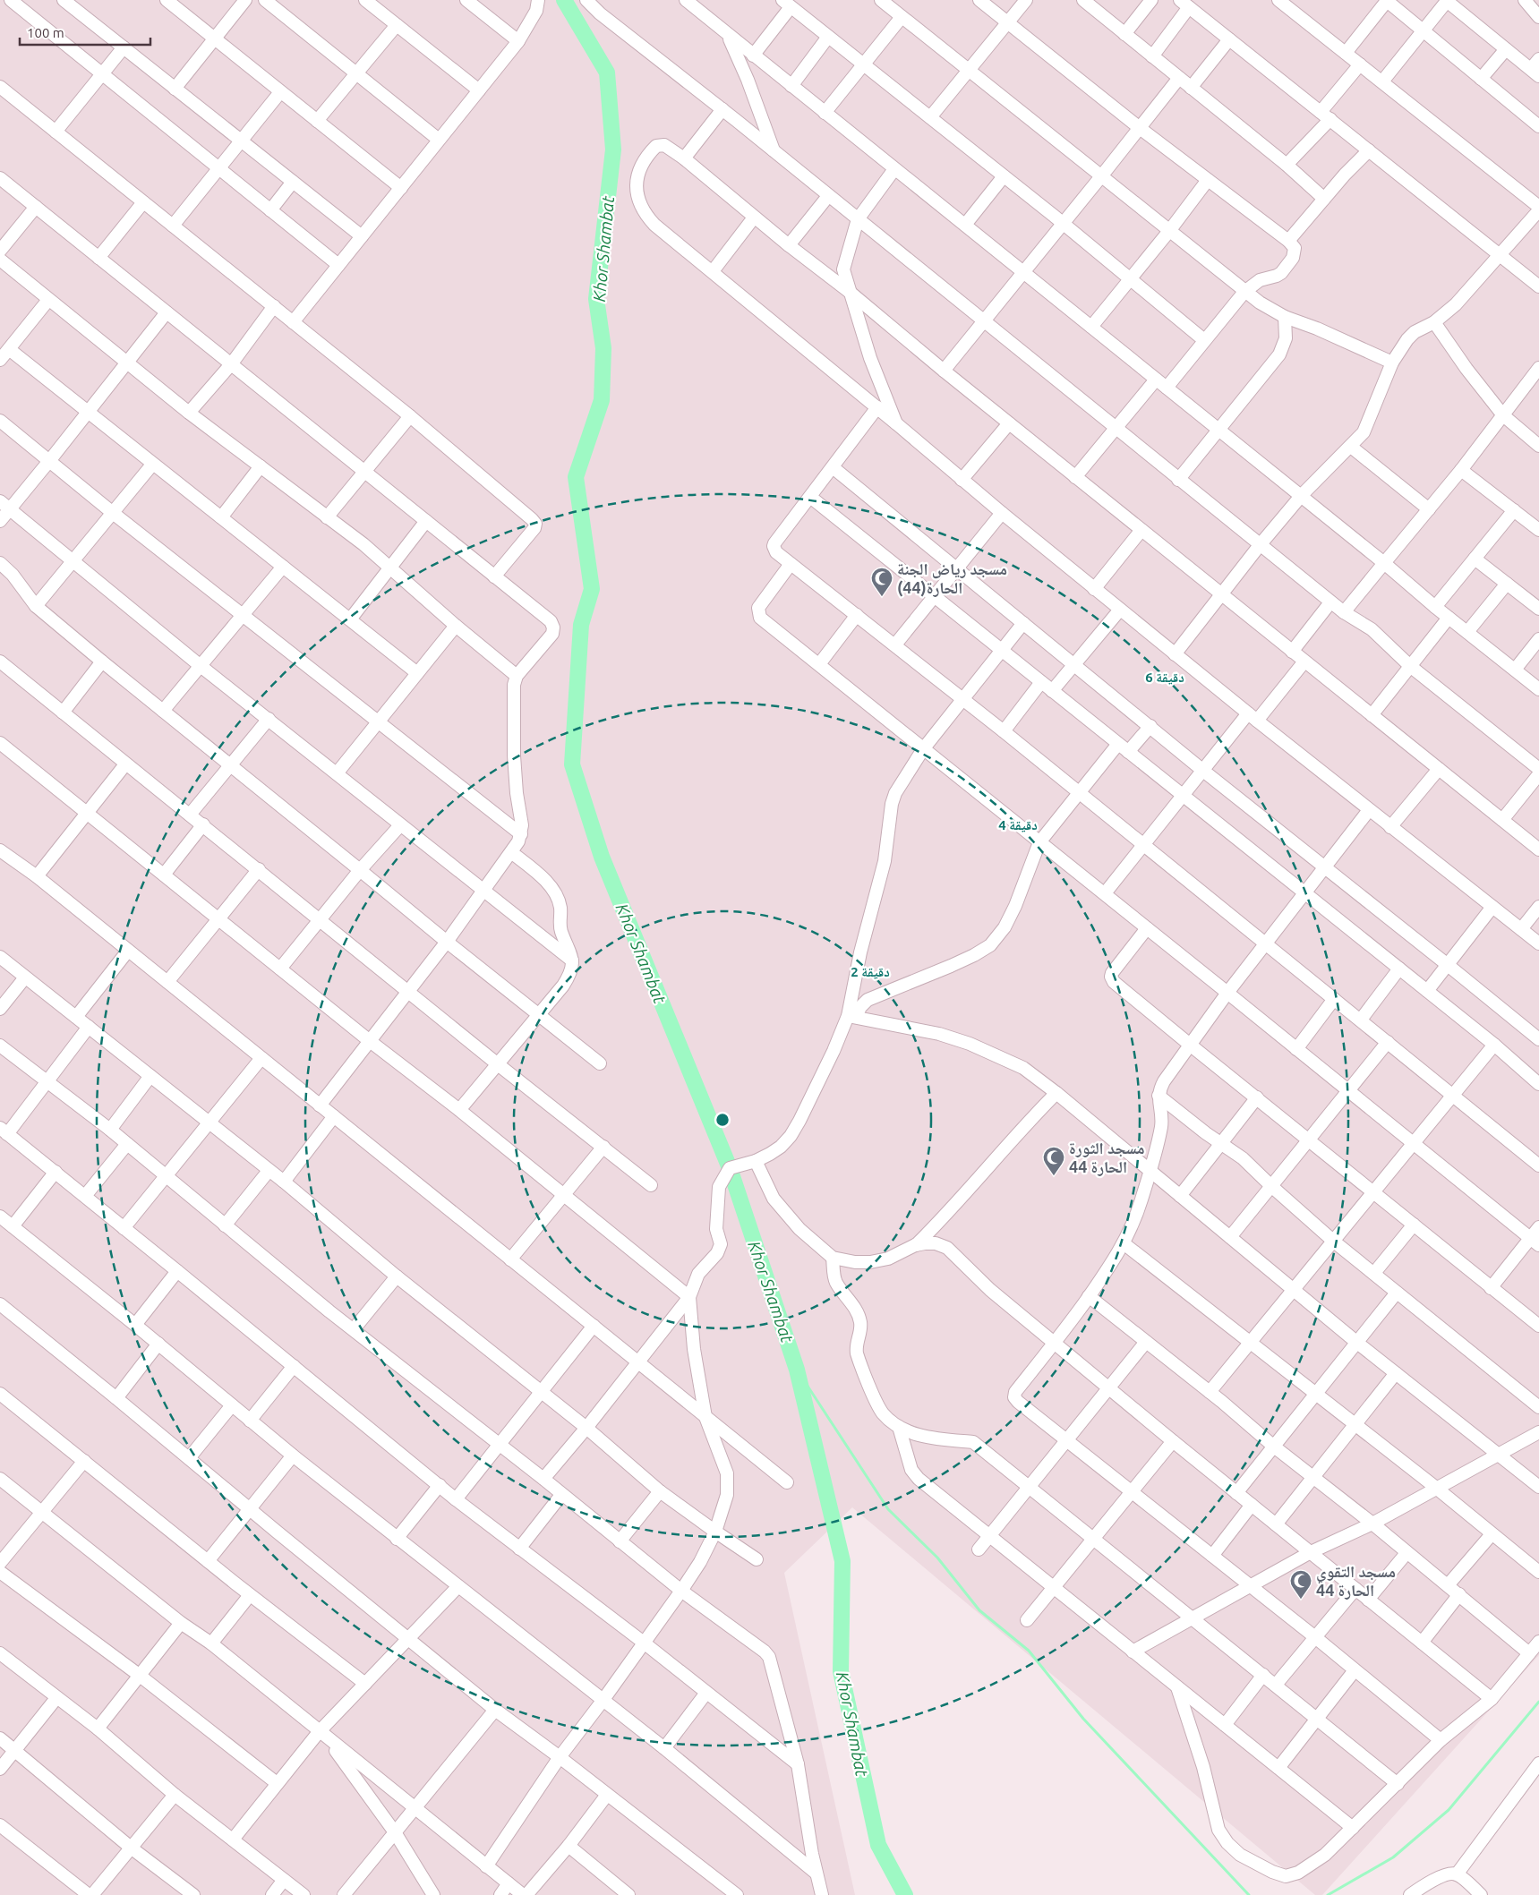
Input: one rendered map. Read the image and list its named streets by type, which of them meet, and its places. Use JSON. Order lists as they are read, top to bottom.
{
  "water": ["Khor Shambat"],
  "places": {
    "mosque": ["مسجد رياض الجنة الحارة(44)", "مسجد الثورة الحارة 44", "مسجد التقوي الحارة 44"]
  },
  "scale_bar": "100 m",
  "rings": ["6 دقيقة", "4 دقيقة", "2 دقيقة"]
}
